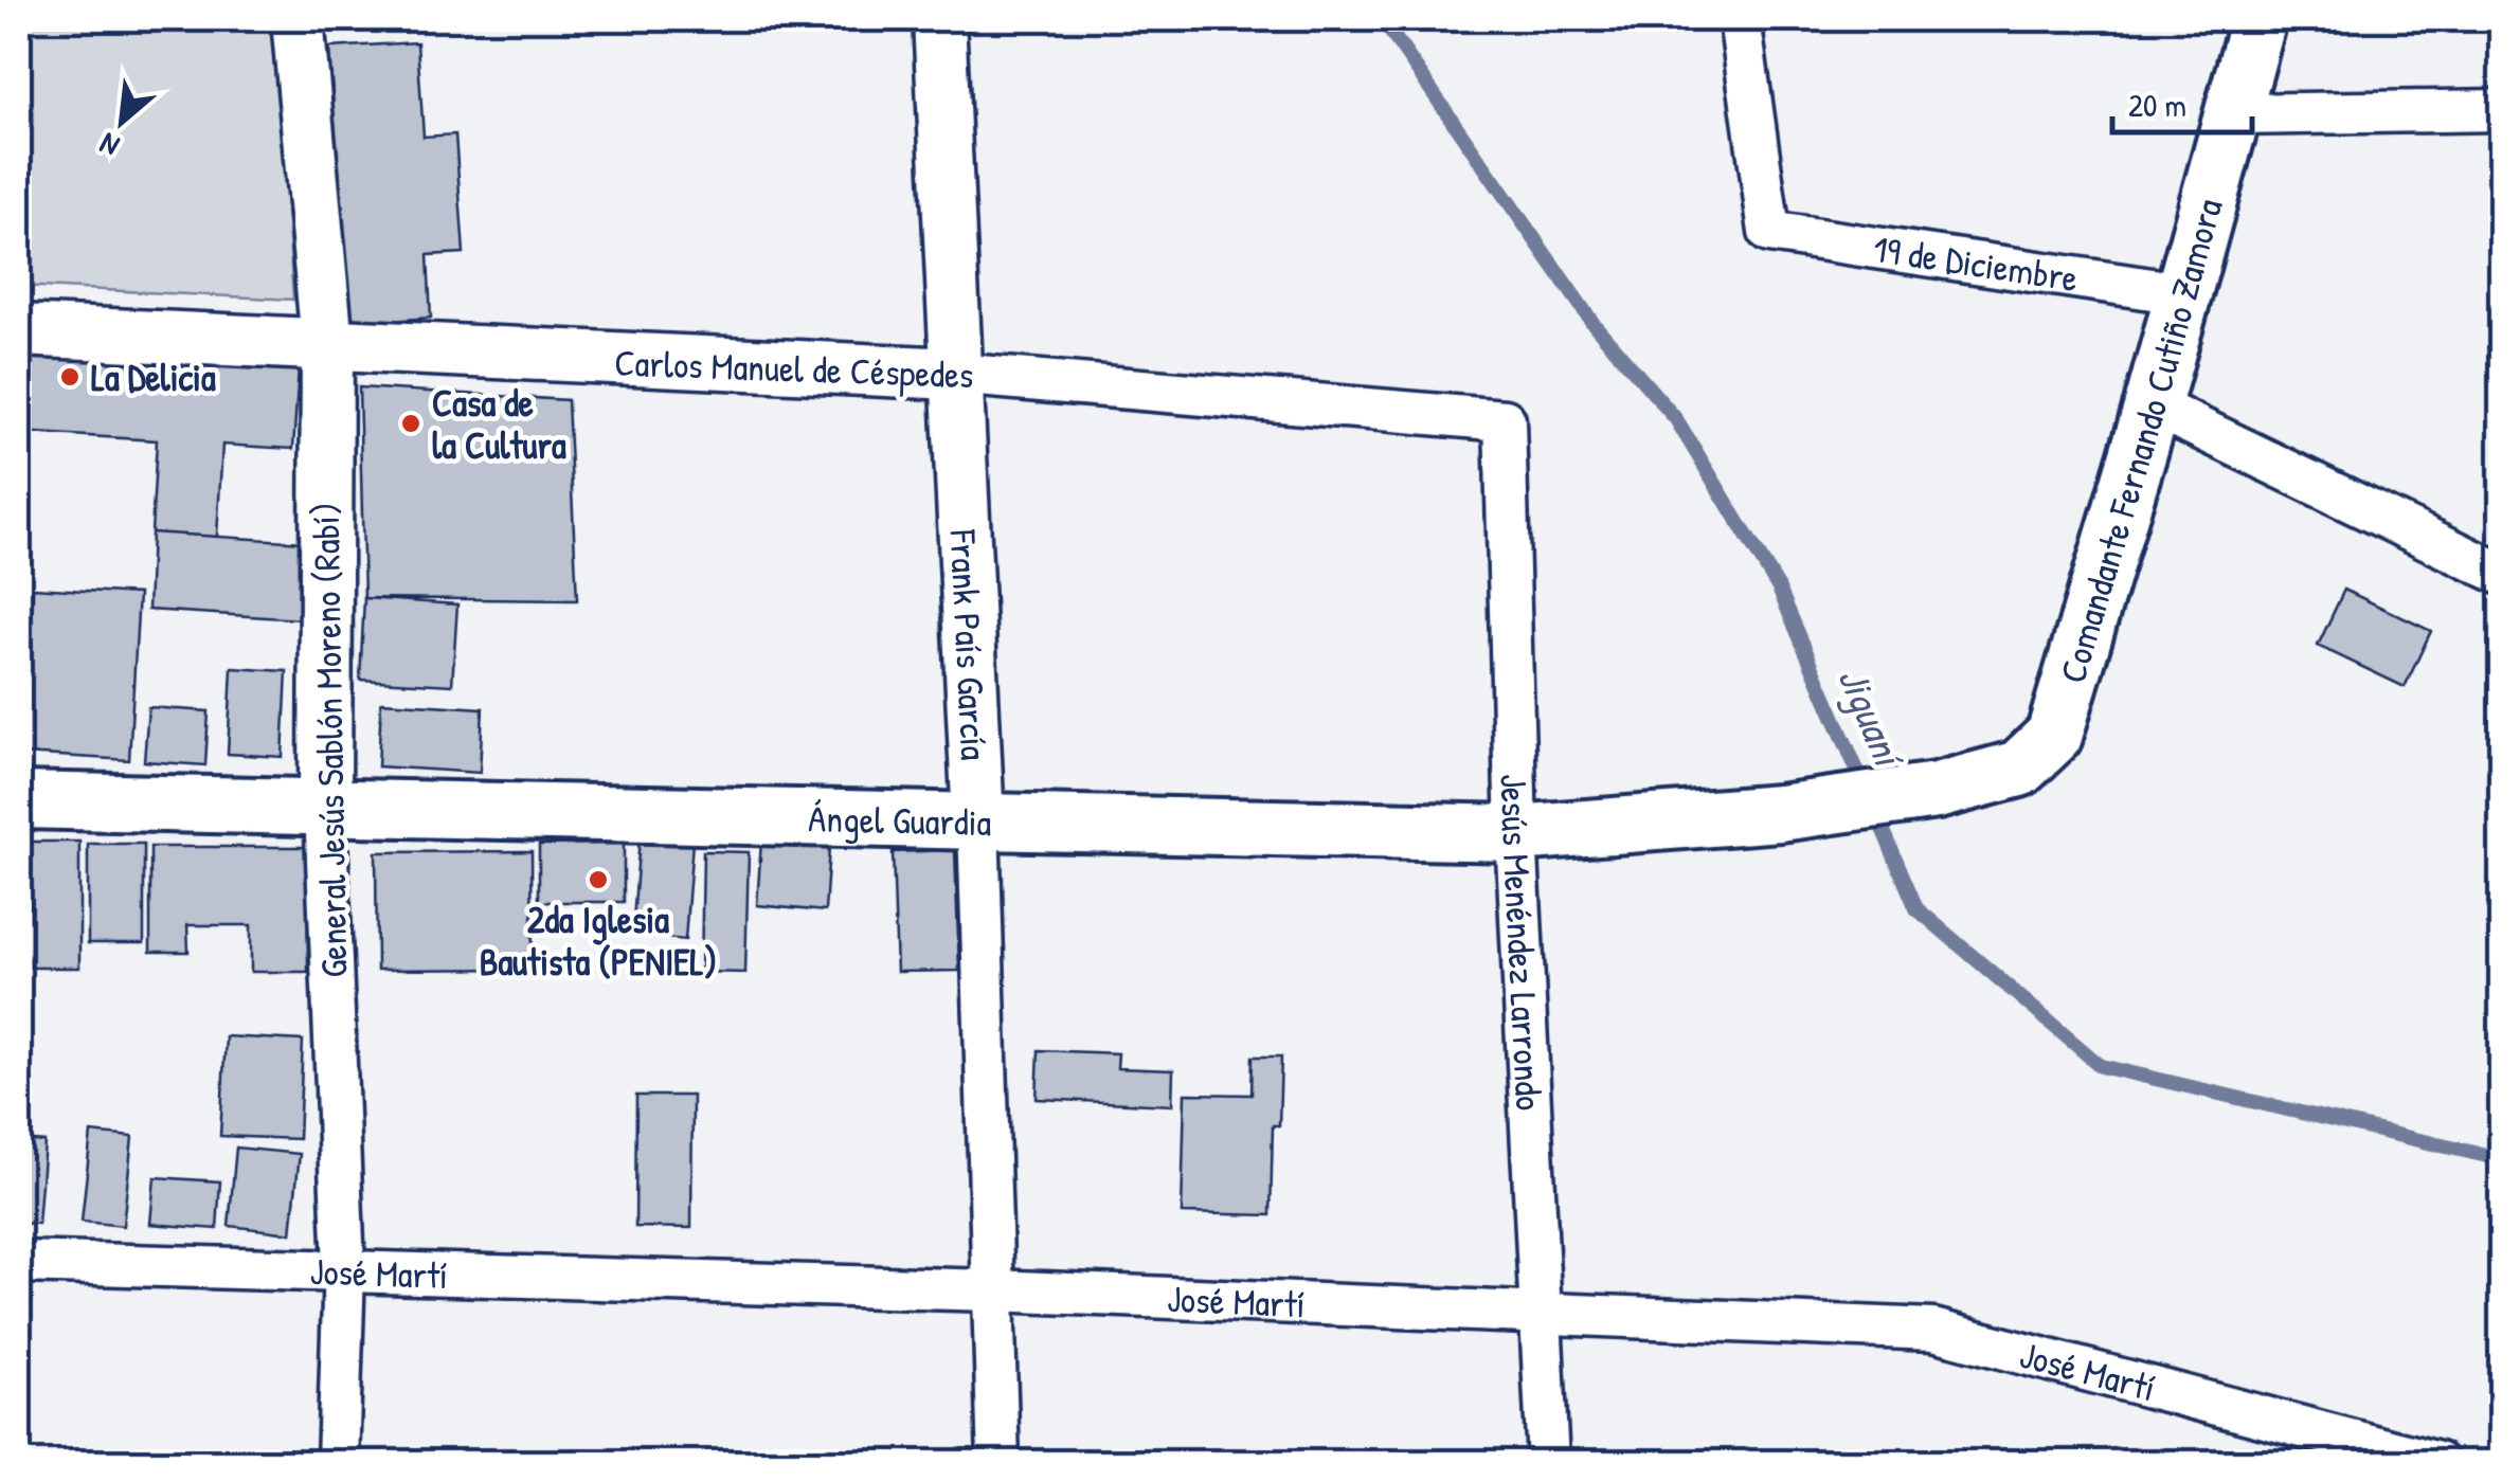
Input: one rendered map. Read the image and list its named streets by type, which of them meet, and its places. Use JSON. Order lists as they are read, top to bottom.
{
  "streets": {
    "main road": ["Comandante Fernando Cutiño Zamora", "Ángel Guardia"],
    "street": [
      "19 de Diciembre",
      "Carlos Manuel de Céspedes",
      "Frank País García",
      "General Jesús Sablón Moreno (Rabí)",
      "Jesús Menéndez Larrondo",
      "José Martí"
    ]
  },
  "crossings": [
    ["19 de Diciembre", "Comandante Fernando Cutiño Zamora"],
    ["Carlos Manuel de Céspedes", "Frank País García"],
    ["Carlos Manuel de Céspedes", "General Jesús Sablón Moreno (Rabí)"],
    ["Carlos Manuel de Céspedes", "Jesús Menéndez Larrondo"],
    ["Comandante Fernando Cutiño Zamora", "Ángel Guardia"],
    ["Frank País García", "Ángel Guardia"],
    ["Frank País García", "José Martí"],
    ["General Jesús Sablón Moreno (Rabí)", "Ángel Guardia"],
    ["General Jesús Sablón Moreno (Rabí)", "José Martí"],
    ["Ángel Guardia", "Jesús Menéndez Larrondo"],
    ["Jesús Menéndez Larrondo", "José Martí"]
  ],
  "water": ["Jiguaní"],
  "places": ["La Delicia", "Casa de la Cultura", "2da Iglesia Bautista (PENIEL)"],
  "scale_bar": "20 m",
  "north": "bottom left"
}
